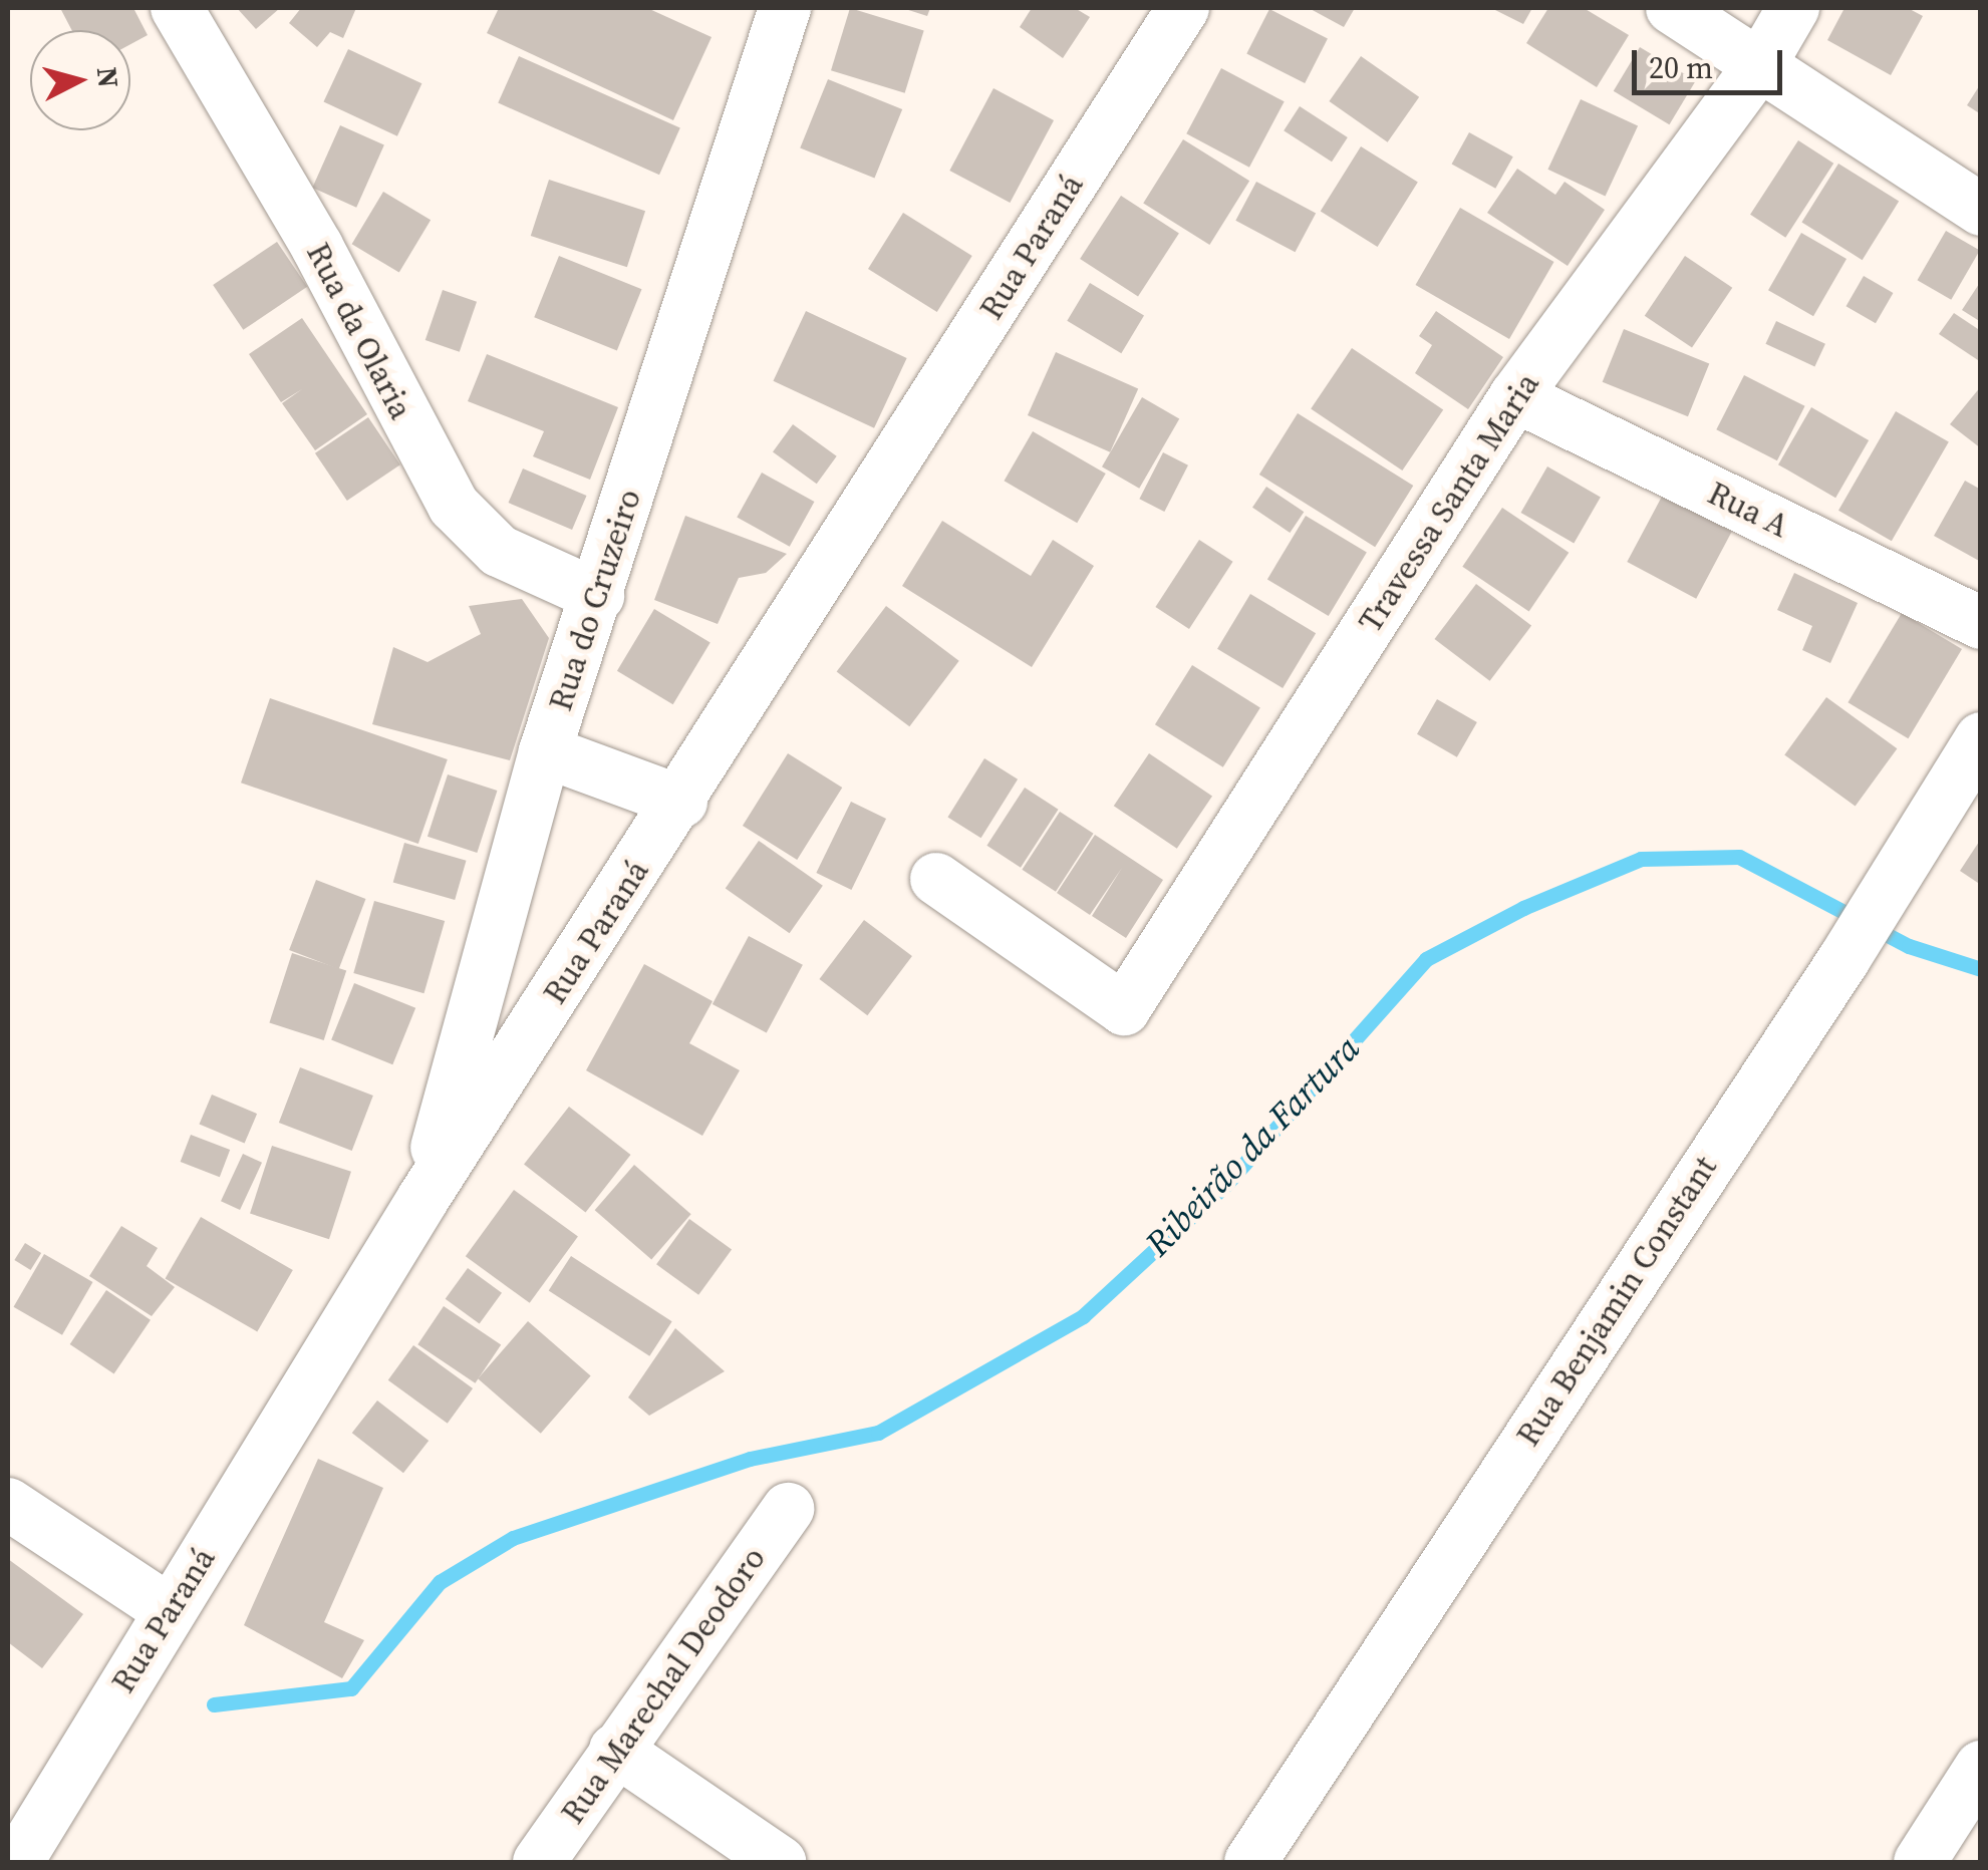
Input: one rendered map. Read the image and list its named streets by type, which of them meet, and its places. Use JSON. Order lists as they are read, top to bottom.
{
  "streets": {
    "street": [
      "Rua Paraná",
      "Rua da Olaria",
      "Travessa Santa Maria",
      "Rua A",
      "Rua do Cruzeiro",
      "Rua Benjamin Constant",
      "Rua Marechal Deodoro"
    ]
  },
  "crossings": [
    ["Rua Paraná", "Rua do Cruzeiro"],
    ["Rua da Olaria", "Rua do Cruzeiro"],
    ["Travessa Santa Maria", "Rua A"]
  ],
  "water": ["Ribeirão da Fartura"],
  "scale_bar": "20 m",
  "north": "right"
}
